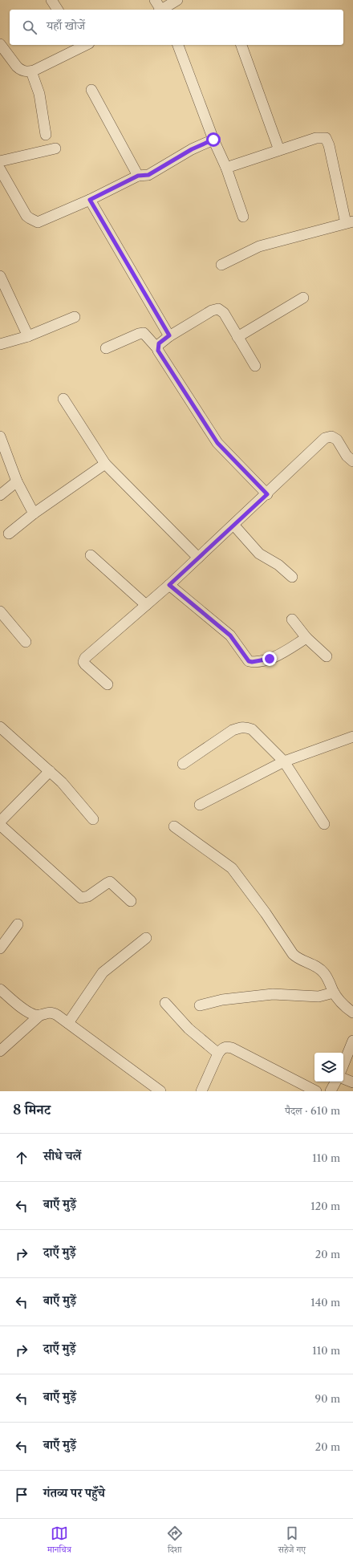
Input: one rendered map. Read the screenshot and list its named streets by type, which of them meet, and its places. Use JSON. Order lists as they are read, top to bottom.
{
  "page": {
    "search": "यहाँ खोजें",
    "heading": ["8 मिनट", "पैदल · 610 m"],
    "list": [
      ["सीधे चलें", "110 m"],
      ["बाएँ मुड़ें", "120 m"],
      ["दाएँ मुड़ें", "20 m"],
      ["बाएँ मुड़ें", "140 m"],
      ["दाएँ मुड़ें", "110 m"],
      ["बाएँ मुड़ें", "90 m"],
      ["बाएँ मुड़ें", "20 m"],
      "गंतव्य पर पहुँचे"
    ],
    "nav": ["मानचित्र", "दिशा", "सहेजे गए"]
  }
}
